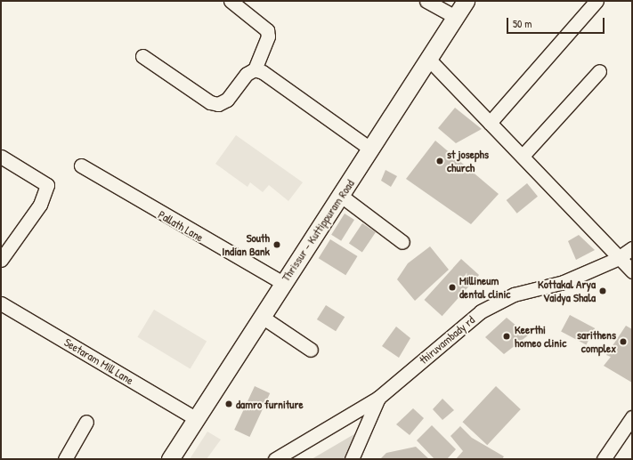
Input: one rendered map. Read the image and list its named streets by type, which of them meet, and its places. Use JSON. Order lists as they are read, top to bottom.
{
  "streets": {
    "main road": ["Thrissur – Kuttippuram Road"],
    "street": ["Pallath Lane", "thiruvambady rd", "Seetaram Mill Lane"]
  },
  "crossings": [
    ["Pallath Lane", "Thrissur – Kuttippuram Road"],
    ["Thrissur – Kuttippuram Road", "Seetaram Mill Lane"]
  ],
  "places": [
    "st josephs church",
    "South Indian Bank",
    "Millineum dental clinic",
    "Kottakal Arya Vaidya Shala",
    "Keerthi homeo clinic",
    "sarithens complex",
    "damro furniture"
  ],
  "scale_bar": "50 m"
}
